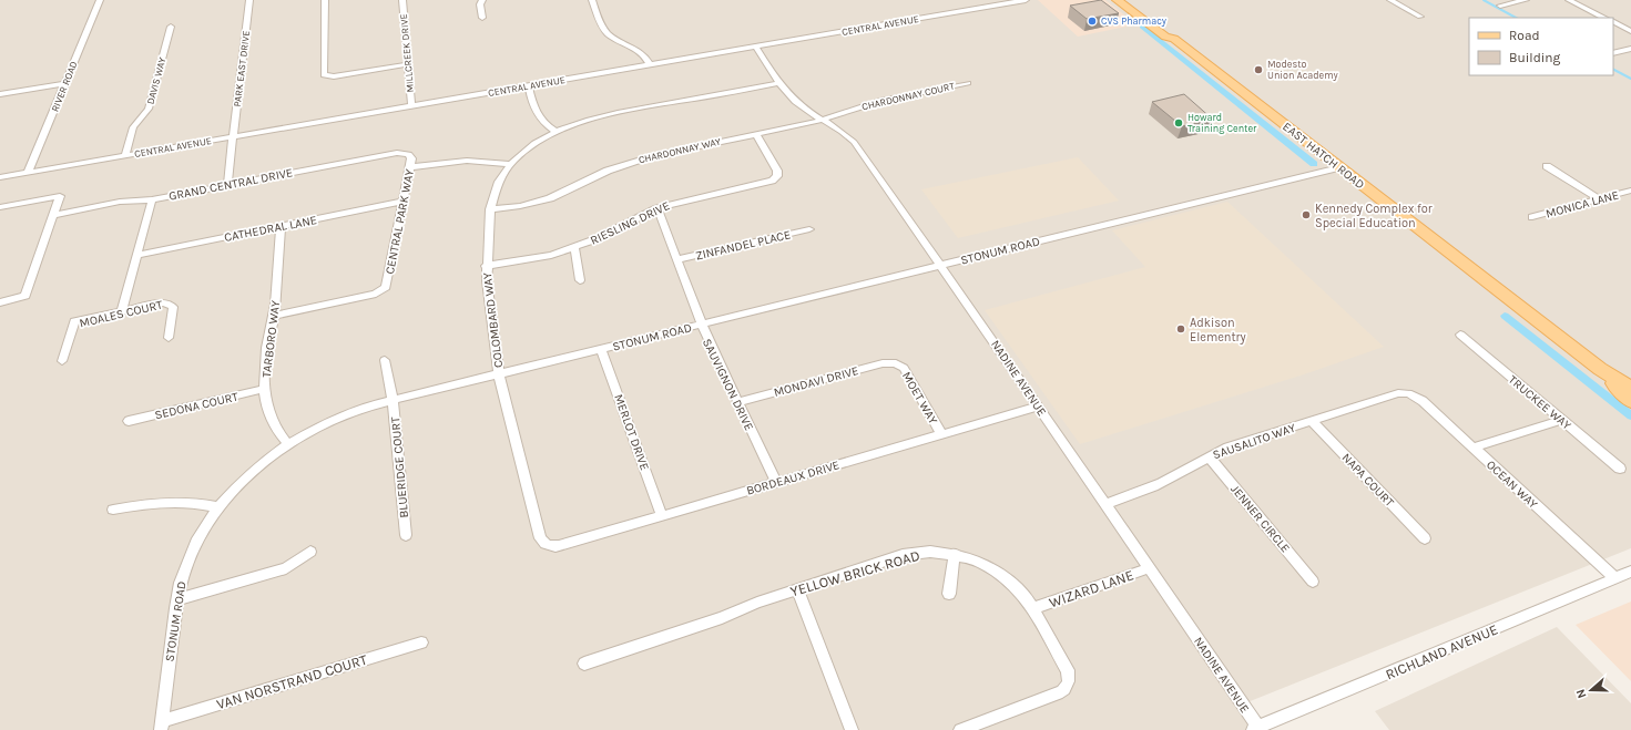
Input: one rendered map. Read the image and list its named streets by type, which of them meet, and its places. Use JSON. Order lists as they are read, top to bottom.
{
  "streets": {
    "main road": ["EAST HATCH ROAD"],
    "street": [
      "CENTRAL AVENUE",
      "MILLCREEK DRIVE",
      "PARK EAST DRIVE",
      "DAVIS WAY",
      "RIVER ROAD",
      "CHARDONNAY COURT",
      "CHARDONNAY WAY",
      "GRAND CENTRAL DRIVE",
      "MONICA LANE",
      "CENTRAL PARK WAY",
      "RIESLING DRIVE",
      "CATHEDRAL LANE",
      "ZINFANDEL PLACE",
      "STONUM ROAD",
      "MOALES COURT",
      "COLOMBARD WAY",
      "TARBORO WAY",
      "NADINE AVENUE",
      "MONDAVI DRIVE",
      "SAUVIGNON DRIVE",
      "MOET WAY",
      "TRUCKEE WAY",
      "SEDONA COURT",
      "MERLOT DRIVE",
      "SAUSALITO WAY",
      "BLUERIDGE COURT",
      "BORDEAUX DRIVE",
      "NAPA COURT",
      "OCEAN WAY",
      "JENNER CIRCLE",
      "YELLOW BRICK ROAD",
      "WIZARD LANE",
      "RICHLAND AVENUE",
      "VAN NORSTRAND COURT"
    ]
  },
  "crossings": [
    ["CENTRAL AVENUE", "MILLCREEK DRIVE"],
    ["CENTRAL AVENUE", "PARK EAST DRIVE"],
    ["CENTRAL AVENUE", "DAVIS WAY"],
    ["CENTRAL AVENUE", "RIVER ROAD"],
    ["CENTRAL AVENUE", "NADINE AVENUE"],
    ["PARK EAST DRIVE", "GRAND CENTRAL DRIVE"],
    ["CHARDONNAY COURT", "CHARDONNAY WAY"],
    ["CHARDONNAY COURT", "NADINE AVENUE"],
    ["CHARDONNAY WAY", "RIESLING DRIVE"],
    ["CHARDONNAY WAY", "COLOMBARD WAY"],
    ["CHARDONNAY WAY", "NADINE AVENUE"],
    ["EAST HATCH ROAD", "STONUM ROAD"],
    ["GRAND CENTRAL DRIVE", "CENTRAL PARK WAY"],
    ["CENTRAL PARK WAY", "CATHEDRAL LANE"],
    ["CENTRAL PARK WAY", "TARBORO WAY"],
    ["RIESLING DRIVE", "COLOMBARD WAY"],
    ["RIESLING DRIVE", "SAUVIGNON DRIVE"],
    ["CATHEDRAL LANE", "TARBORO WAY"],
    ["ZINFANDEL PLACE", "SAUVIGNON DRIVE"],
    ["STONUM ROAD", "COLOMBARD WAY"],
    ["STONUM ROAD", "TARBORO WAY"],
    ["STONUM ROAD", "NADINE AVENUE"],
    ["STONUM ROAD", "SAUVIGNON DRIVE"],
    ["STONUM ROAD", "MERLOT DRIVE"],
    ["STONUM ROAD", "BLUERIDGE COURT"],
    ["STONUM ROAD", "VAN NORSTRAND COURT"],
    ["COLOMBARD WAY", "NADINE AVENUE"],
    ["COLOMBARD WAY", "BORDEAUX DRIVE"],
    ["TARBORO WAY", "SEDONA COURT"],
    ["NADINE AVENUE", "SAUSALITO WAY"],
    ["NADINE AVENUE", "BORDEAUX DRIVE"],
    ["NADINE AVENUE", "WIZARD LANE"],
    ["NADINE AVENUE", "RICHLAND AVENUE"],
    ["MONDAVI DRIVE", "SAUVIGNON DRIVE"],
    ["MONDAVI DRIVE", "MOET WAY"],
    ["SAUVIGNON DRIVE", "BORDEAUX DRIVE"],
    ["MOET WAY", "BORDEAUX DRIVE"],
    ["MERLOT DRIVE", "BORDEAUX DRIVE"],
    ["SAUSALITO WAY", "NAPA COURT"],
    ["SAUSALITO WAY", "OCEAN WAY"],
    ["SAUSALITO WAY", "JENNER CIRCLE"],
    ["OCEAN WAY", "RICHLAND AVENUE"],
    ["YELLOW BRICK ROAD", "WIZARD LANE"]
  ],
  "places": [
    "CVS Pharmacy",
    "Modesto Union Academy",
    "Howard Training Center",
    "Kennedy Complex for Special Education",
    "Adkison Elementry"
  ],
  "legend": ["Road", "Building"],
  "north": "left"
}
